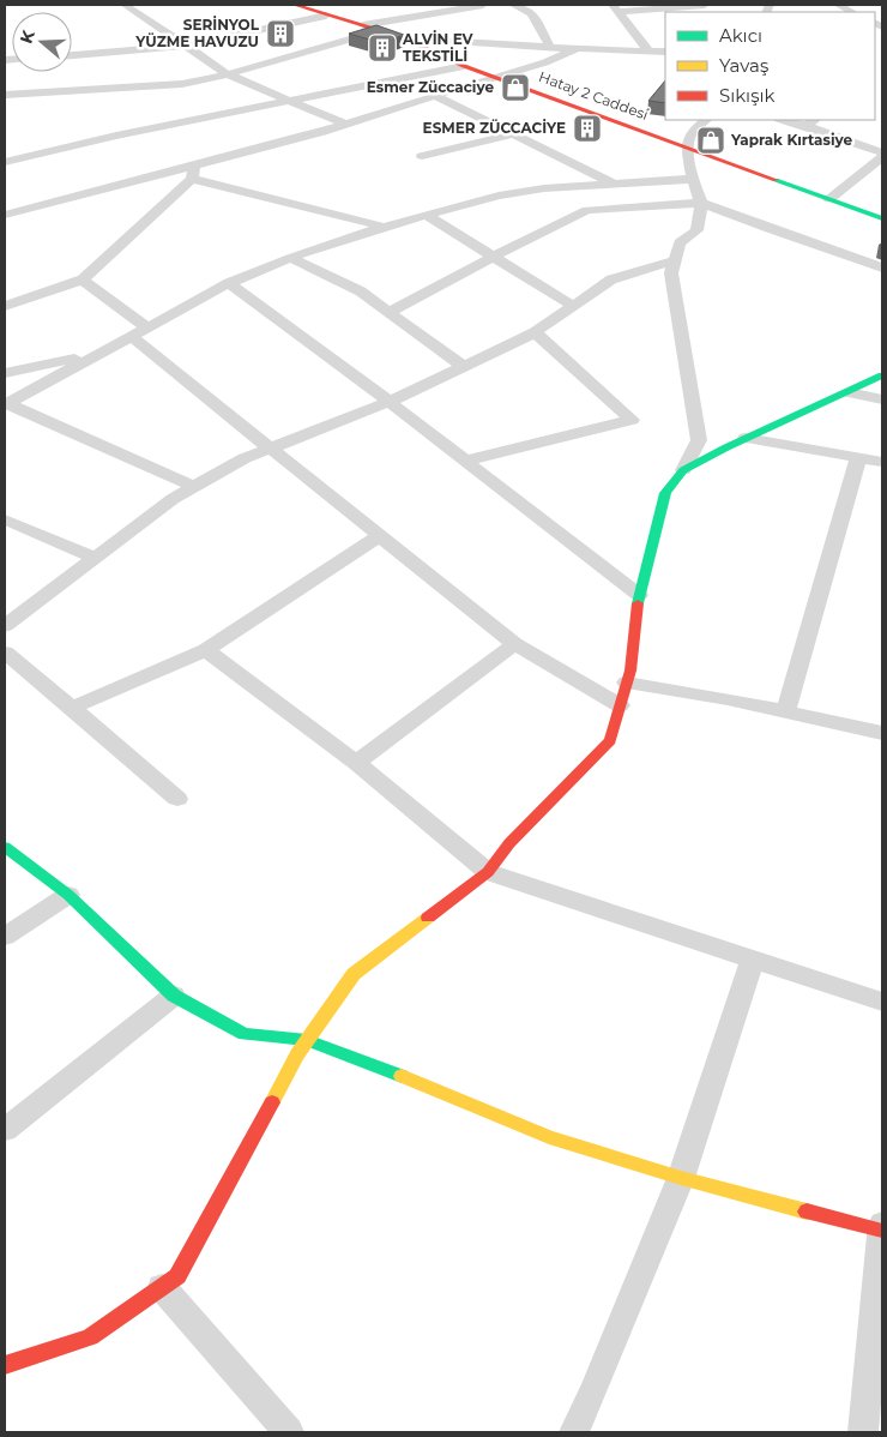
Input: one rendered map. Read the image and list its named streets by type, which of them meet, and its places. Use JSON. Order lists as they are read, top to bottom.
{
  "streets": {
    "street": ["Hatay 2 Caddesi"]
  },
  "places": {
    "building": ["SERİNYOL YÜZME HAVUZU", "ALVİN EV TEKSTİLİ", "ESMER ZÜCCACİYE"],
    "shop": ["Esmer Züccaciye", "Yaprak Kırtasiye"]
  },
  "legend": ["Akıcı", "Yavaş", "Sıkışık"],
  "north": "left"
}
